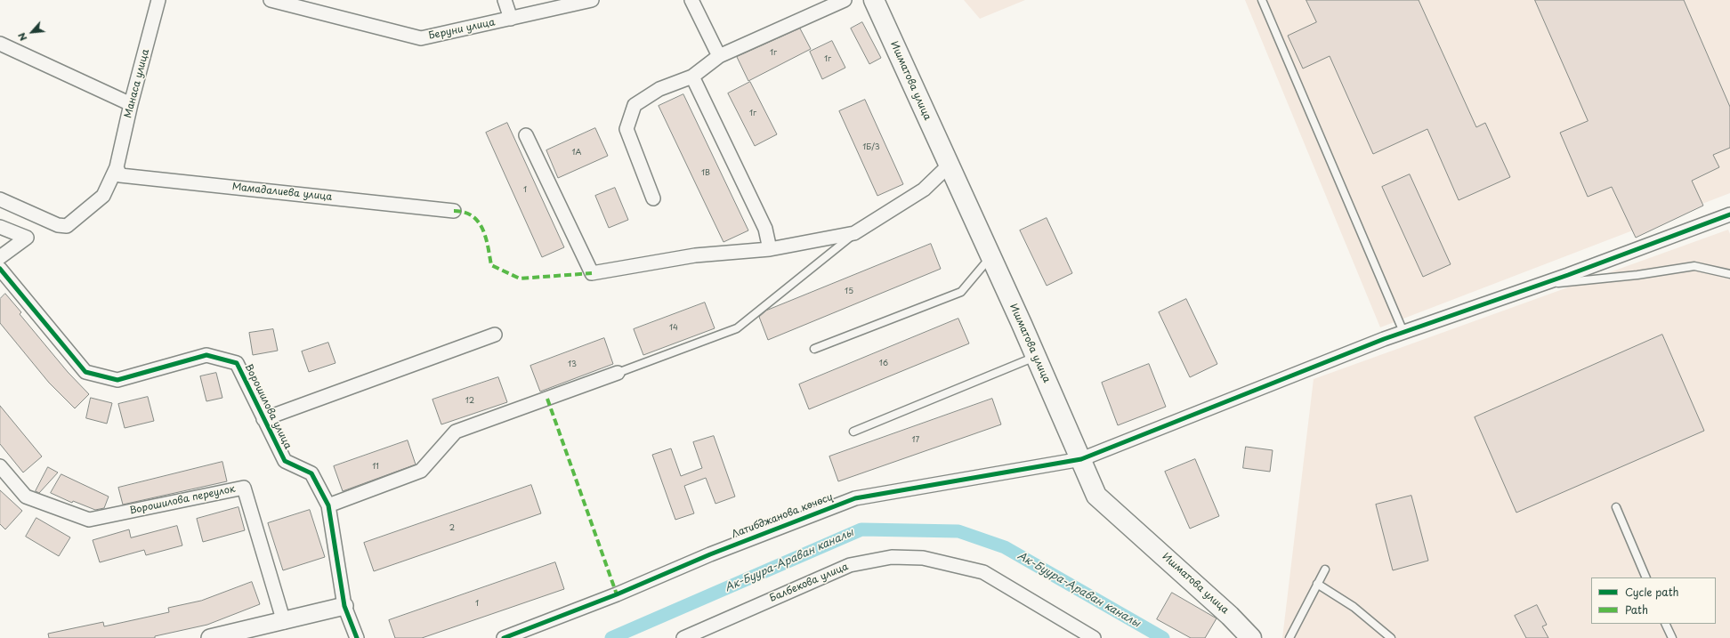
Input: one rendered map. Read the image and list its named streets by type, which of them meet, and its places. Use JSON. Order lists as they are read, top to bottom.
{
  "streets": {
    "main road": ["Ишматова улица"],
    "street": [
      "Беруни улица",
      "Манаса улица",
      "Мамадалиева улица",
      "Ворошилова улица",
      "Ворошилова переулок",
      "Латибджанова көчөсү",
      "Балбекова улица"
    ]
  },
  "crossings": [
    ["Ишматова улица", "Латибджанова көчөсү"],
    ["Манаса улица", "Мамадалиева улица"]
  ],
  "water": ["Ак-Буура-Араван каналы"],
  "house_numbers": [
    "1г",
    "1г",
    "1г",
    "1Б/3",
    "1А",
    "1В",
    "1",
    "15",
    "14",
    "16",
    "13",
    "12",
    "17",
    "11",
    "2",
    "1"
  ],
  "legend": ["Cycle path", "Path"],
  "north": "bottom left"
}
